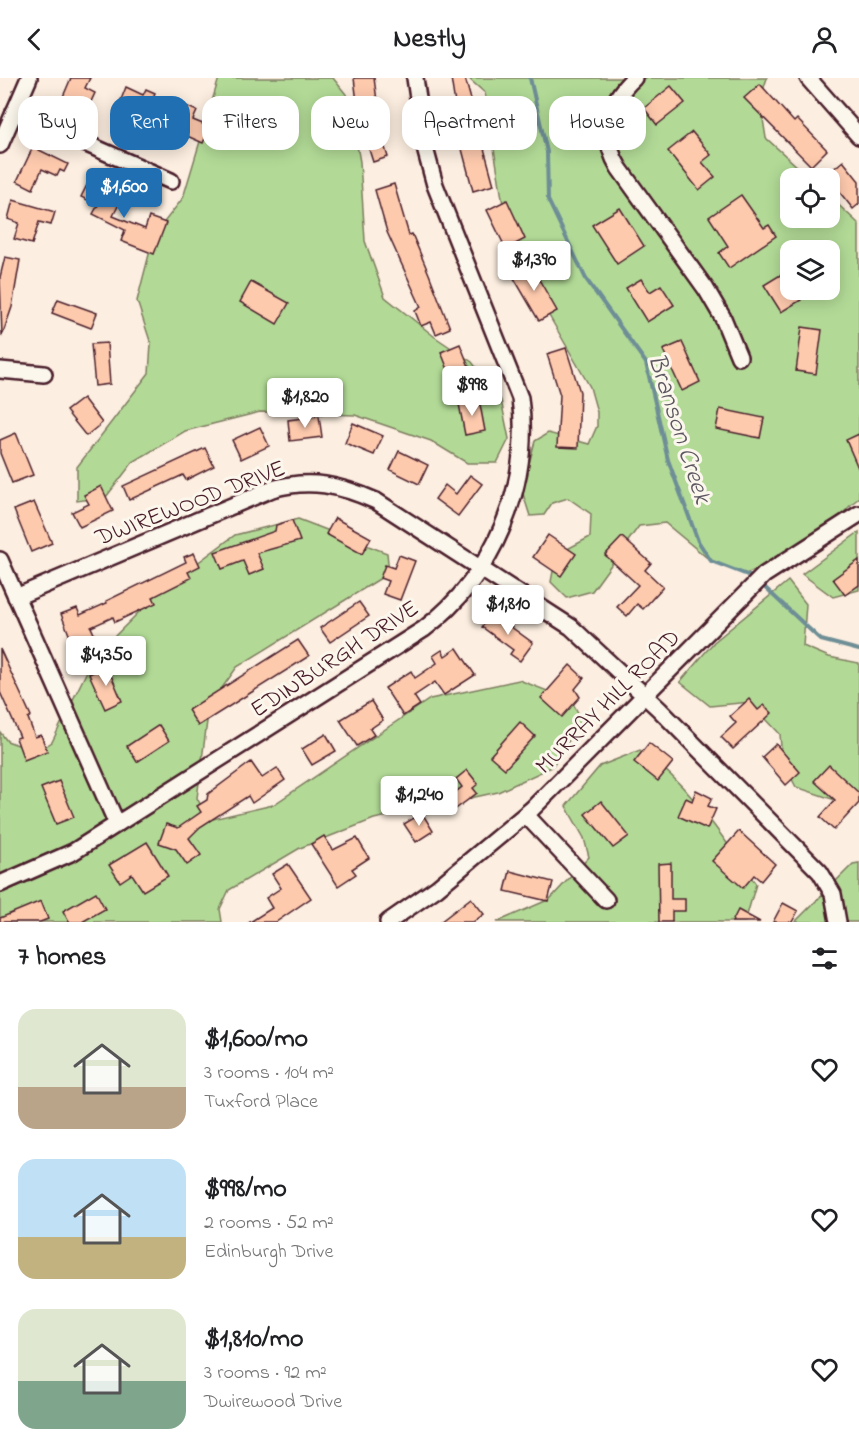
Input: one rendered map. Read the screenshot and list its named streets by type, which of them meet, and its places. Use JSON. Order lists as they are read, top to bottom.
{
  "streets": {
    "street": ["DWIREWOOD DRIVE", "EDINBURGH DRIVE", "MURRAY HILL ROAD"]
  },
  "crossings": [
    ["DWIREWOOD DRIVE", "EDINBURGH DRIVE"],
    ["DWIREWOOD DRIVE", "MURRAY HILL ROAD"]
  ],
  "water": ["Branson Creek"],
  "page": {
    "header": "Nestly",
    "chip": [
      "Buy",
      "Rent",
      "Filters",
      "New",
      "Apartment",
      "House"
    ],
    "price": [
      "$1,600",
      "$1,390",
      "$998",
      "$1,820",
      "$1,810",
      "$4,350",
      "$1,240"
    ],
    "heading": "7 homes",
    "list": [
      {
        "name": "$1,600/mo",
        "note": "3 rooms · 104 m² · Tuxford Place"
      },
      {
        "name": "$998/mo",
        "note": "2 rooms · 52 m² · Edinburgh Drive"
      },
      {
        "name": "$1,810/mo",
        "note": "3 rooms · 92 m² · Dwirewood Drive"
      }
    ]
  }
}
